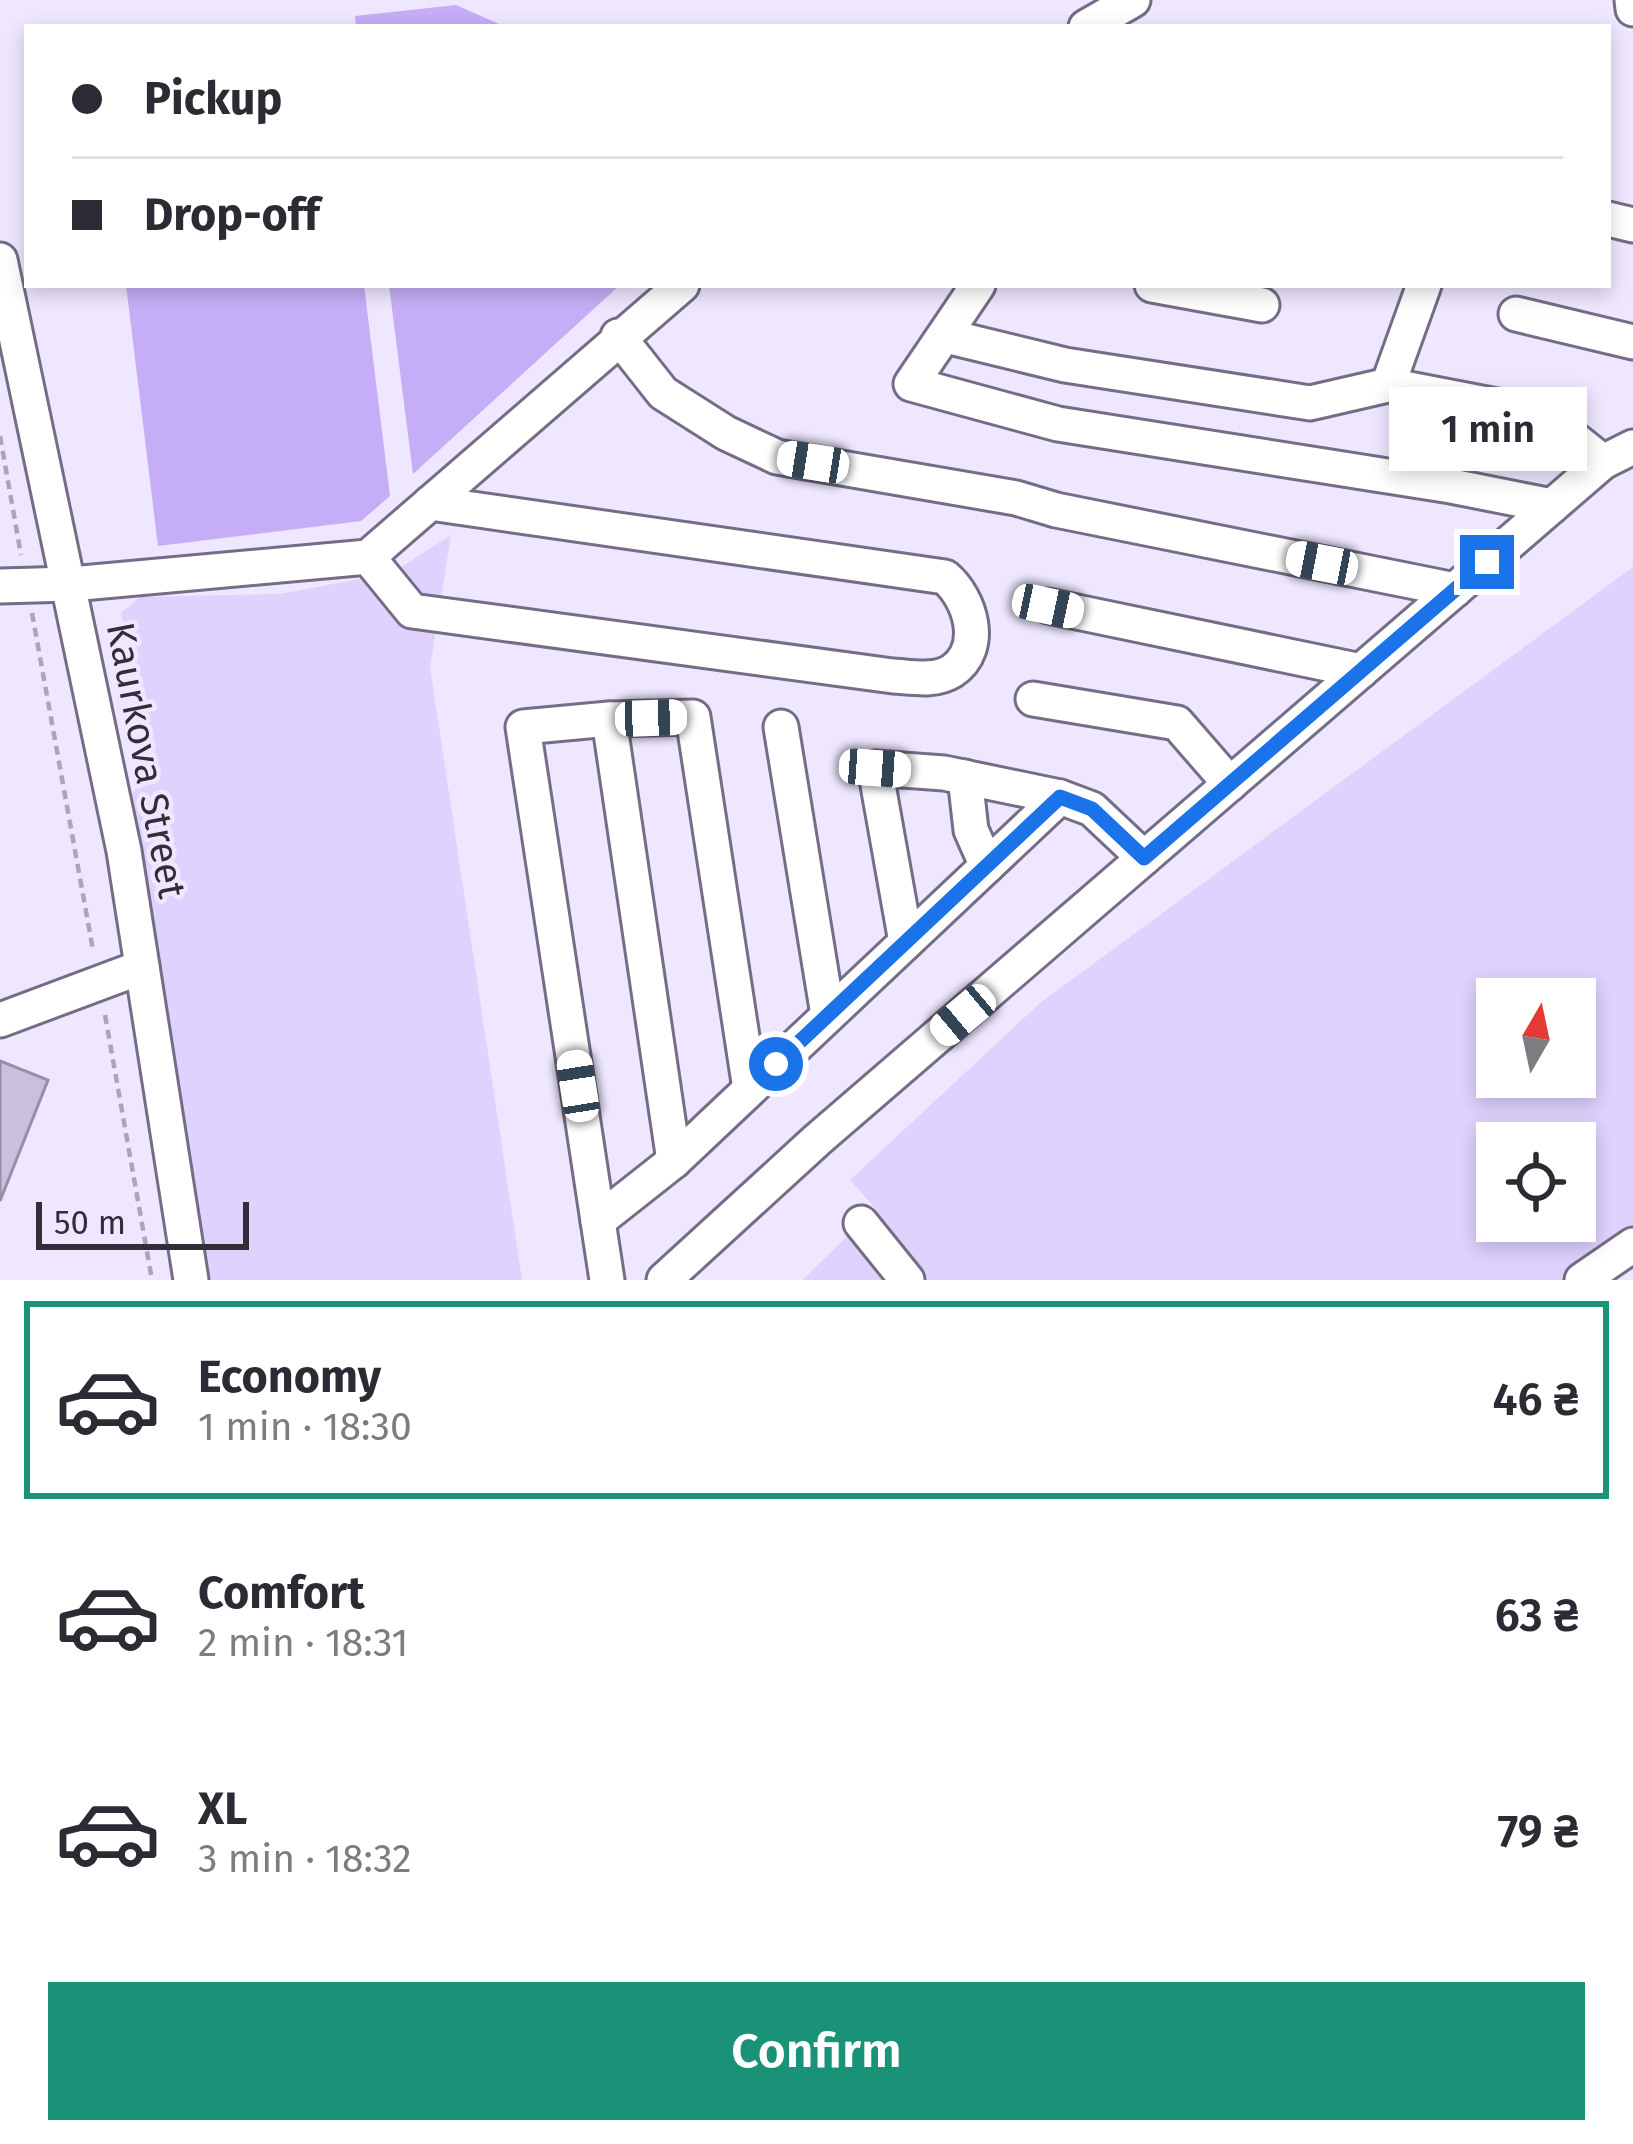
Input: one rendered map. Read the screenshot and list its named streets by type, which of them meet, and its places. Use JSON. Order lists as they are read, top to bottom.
{
  "streets": {
    "street": ["Kaurkova Street"]
  },
  "scale_bar": "50 m",
  "north": "top",
  "page": {
    "banner": ["Pickup", "Drop-off"],
    "bubble": "1 min",
    "scale": "50 m",
    "list": [
      {
        "name": "Economy",
        "note": "1 min · 18:30",
        "value": "46 ₴"
      },
      {
        "name": "Comfort",
        "note": "2 min · 18:31",
        "value": "63 ₴"
      },
      {
        "name": "XL",
        "note": "3 min · 18:32",
        "value": "79 ₴"
      }
    ],
    "buttons": "Confirm"
  }
}
